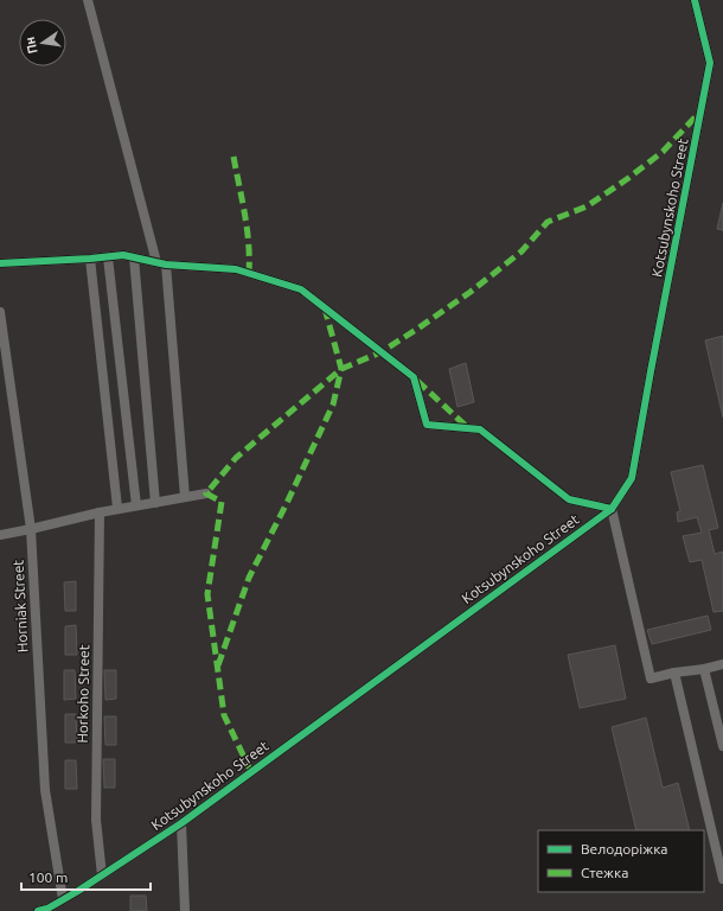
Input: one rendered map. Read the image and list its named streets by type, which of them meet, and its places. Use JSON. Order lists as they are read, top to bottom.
{
  "streets": {
    "street": ["Kotsubynskoho Street", "Horniak Street", "Horkoho Street"]
  },
  "crossings": [
    ["Kotsubynskoho Street", "Horniak Street"],
    ["Kotsubynskoho Street", "Horkoho Street"]
  ],
  "legend": ["Велодоріжка", "Стежка"],
  "scale_bar": "100 m",
  "north": "left"
}
